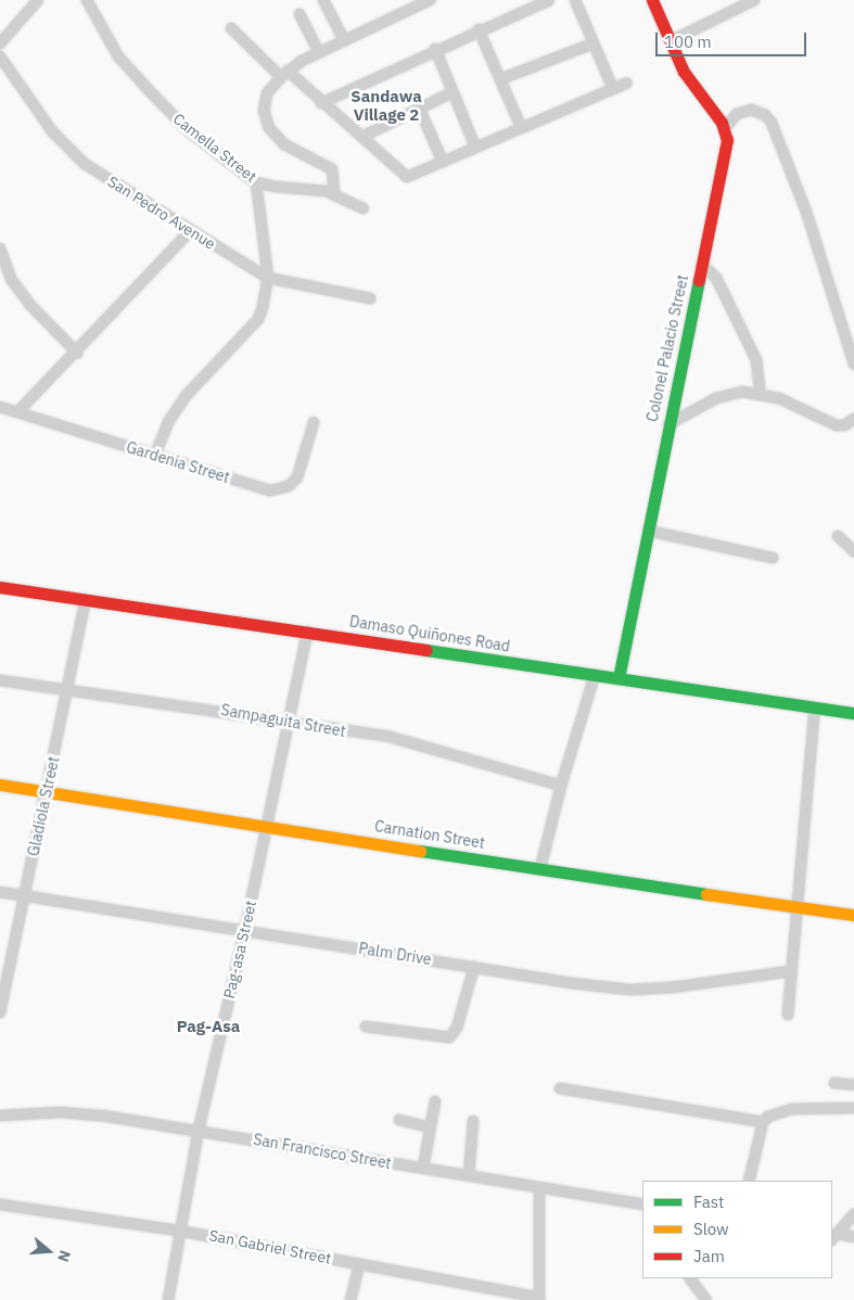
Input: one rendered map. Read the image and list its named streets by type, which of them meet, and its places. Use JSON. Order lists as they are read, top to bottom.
{
  "streets": {
    "street": [
      "Camella Street",
      "San Pedro Avenue",
      "Colonel Palacio Street",
      "Gardenia Street",
      "Damaso Quiñones Road",
      "Sampaguita Street",
      "Gladiola Street",
      "Carnation Street",
      "Pag-asa Street",
      "Palm Drive",
      "San Francisco Street",
      "San Gabriel Street"
    ]
  },
  "crossings": [
    ["Colonel Palacio Street", "Damaso Quiñones Road"],
    ["Damaso Quiñones Road", "Gladiola Street"],
    ["Damaso Quiñones Road", "Pag-asa Street"],
    ["Sampaguita Street", "Gladiola Street"],
    ["Sampaguita Street", "Pag-asa Street"],
    ["Gladiola Street", "Carnation Street"],
    ["Gladiola Street", "Palm Drive"],
    ["Carnation Street", "Pag-asa Street"],
    ["Pag-asa Street", "Palm Drive"],
    ["Pag-asa Street", "San Francisco Street"],
    ["Pag-asa Street", "San Gabriel Street"]
  ],
  "districts": ["Sandawa Village 2", "Pag-Asa"],
  "legend": ["Fast", "Slow", "Jam"],
  "scale_bar": "100 m",
  "north": "right"
}
